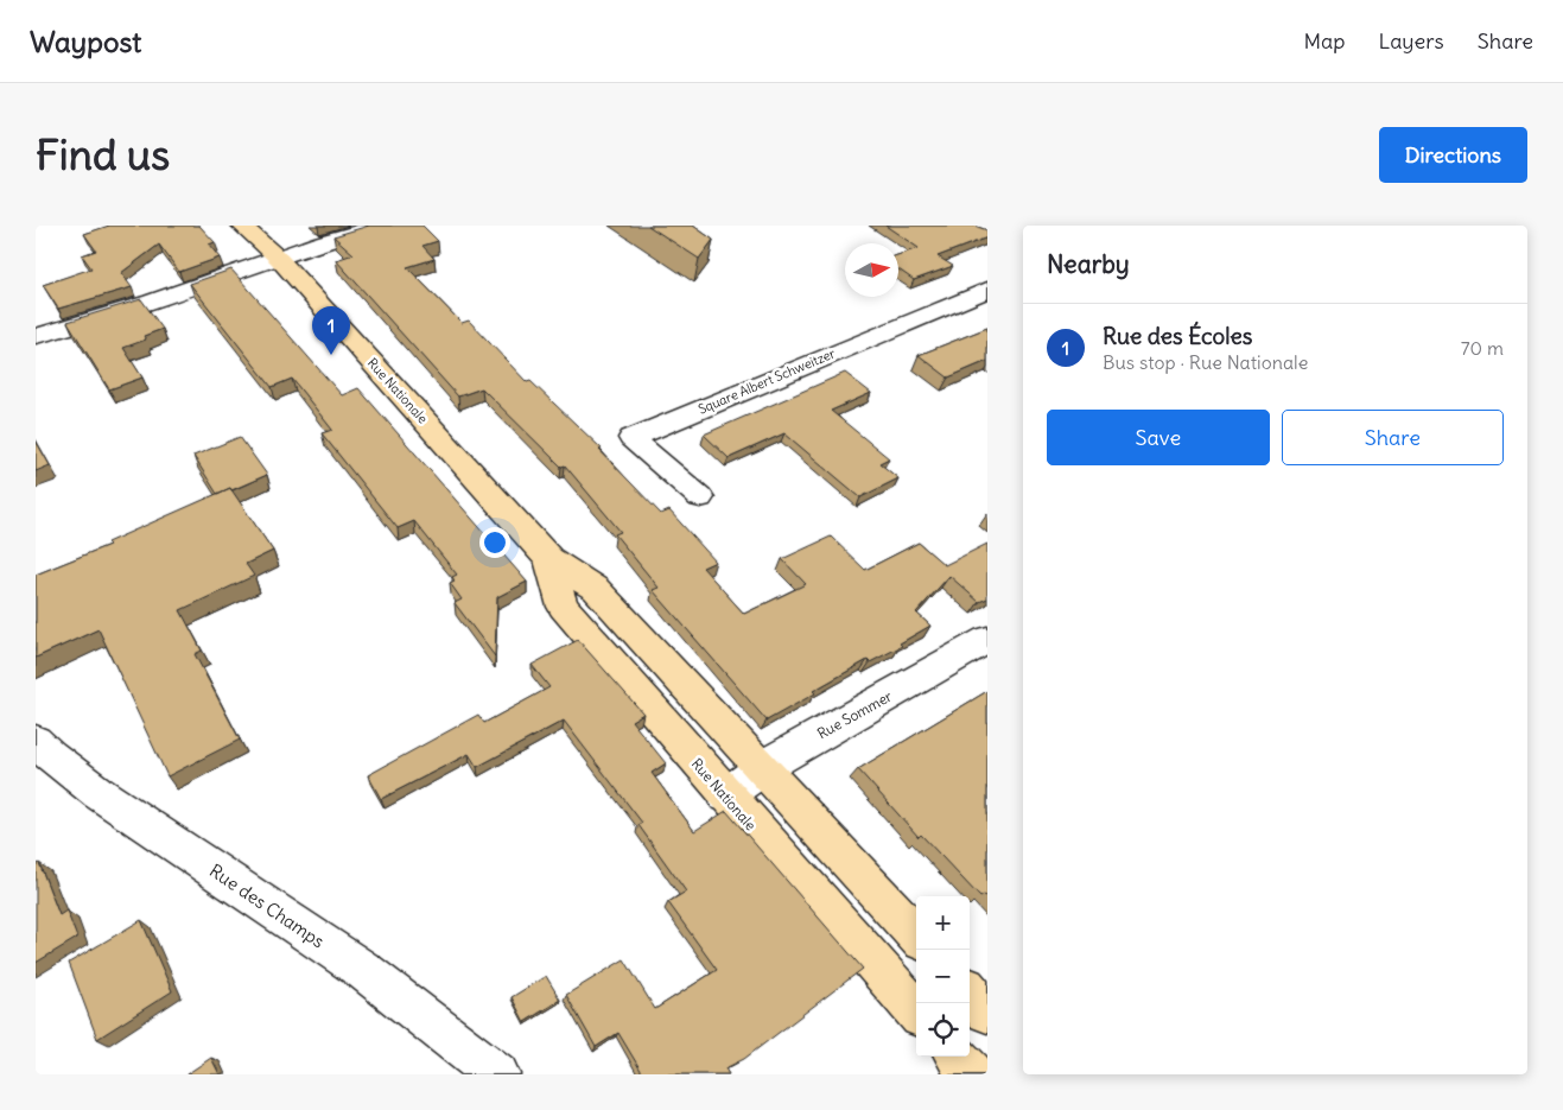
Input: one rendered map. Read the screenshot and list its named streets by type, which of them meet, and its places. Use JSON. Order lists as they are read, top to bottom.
{
  "streets": {
    "main road": ["Rue Nationale"],
    "street": ["Square Albert Schweitzer", "Rue Sommer", "Rue des Champs"]
  },
  "crossings": [
    ["Rue Nationale", "Rue Sommer"]
  ],
  "north": "right",
  "page": {
    "header": "Waypost",
    "nav": ["Map", "Layers", "Share"],
    "buttons": [
      "Directions",
      ["Save", "Share"]
    ],
    "title": "Find us",
    "heading": "Nearby",
    "list": [
      {
        "mark": "1",
        "name": "Rue des Écoles",
        "note": "Bus stop · Rue Nationale",
        "value": "70 m"
      }
    ],
    "pins": "1",
    "map_buttons": ["+", "−"]
  }
}
